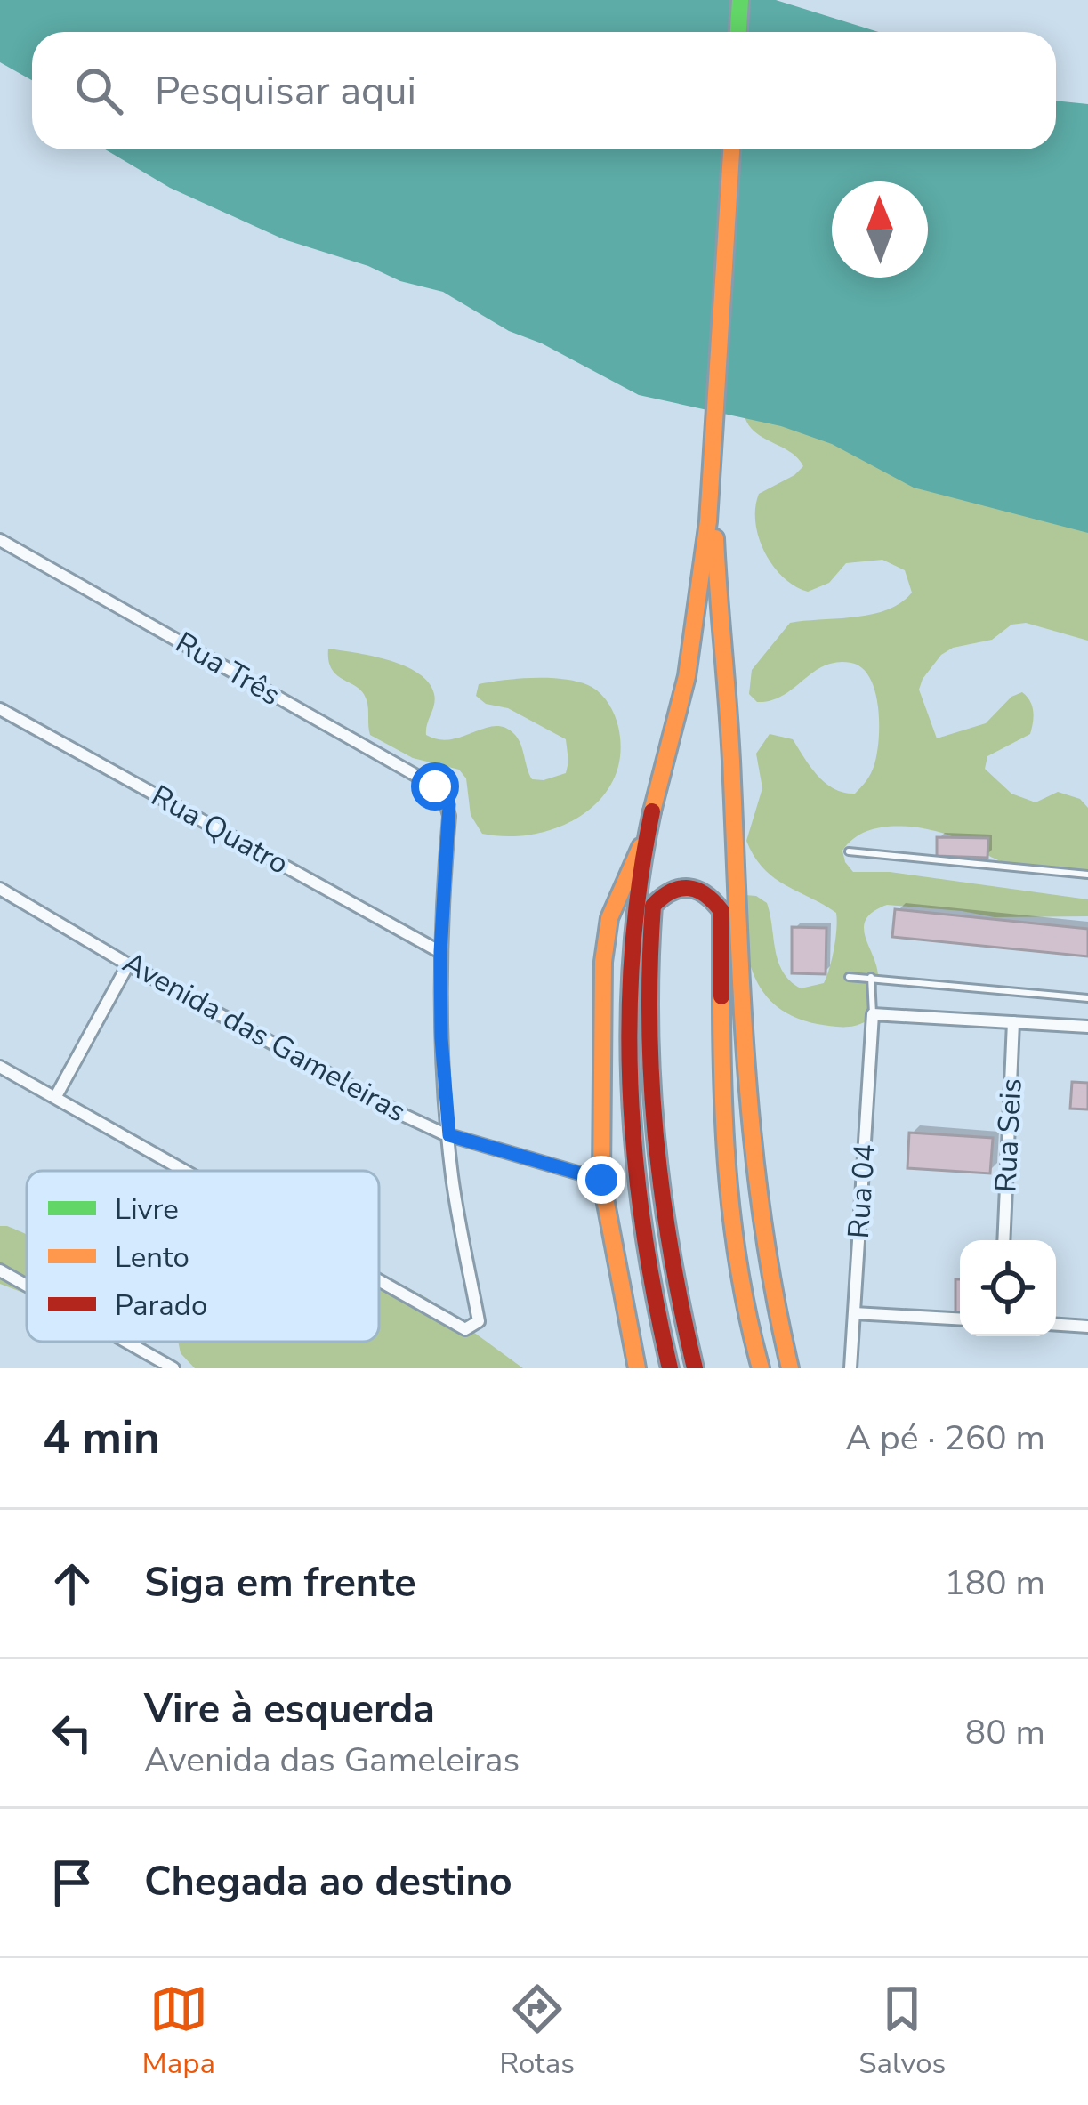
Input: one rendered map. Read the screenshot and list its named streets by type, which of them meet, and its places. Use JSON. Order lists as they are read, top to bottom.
{
  "streets": {
    "street": [
      "Rua Três",
      "Rua Quatro",
      "Avenida das Gameleiras",
      "Rua Seis",
      "Rua 04"
    ]
  },
  "crossings": [
    ["Rua Três", "Rua Quatro"]
  ],
  "legend": ["Livre", "Lento", "Parado"],
  "north": "top",
  "page": {
    "search": "Pesquisar aqui",
    "heading": ["4 min", "A pé · 260 m"],
    "list": [
      ["Siga em frente", "180 m"],
      ["Vire à esquerda", "Avenida das Gameleiras", "80 m"],
      "Chegada ao destino"
    ],
    "nav": ["Mapa", "Rotas", "Salvos"]
  }
}
